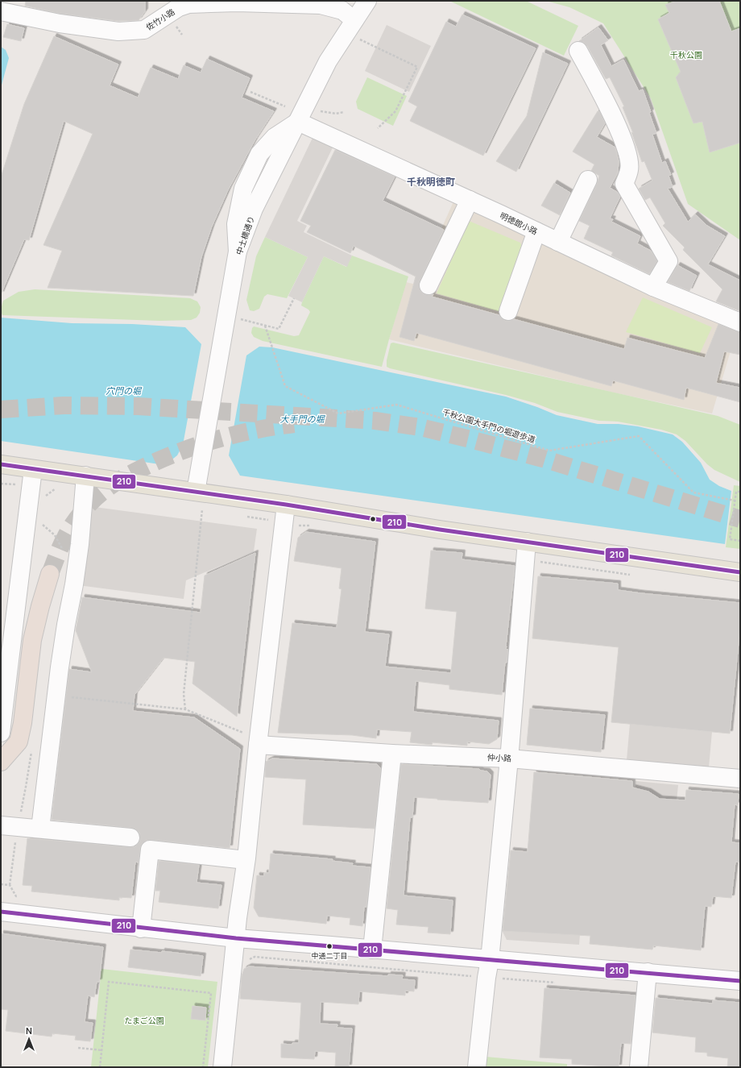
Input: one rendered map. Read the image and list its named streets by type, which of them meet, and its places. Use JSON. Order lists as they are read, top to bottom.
{
  "streets": {
    "street": [
      "佐竹小路",
      "明徳館小路",
      "中土橋通り",
      "仲小路"
    ],
    "path": ["千秋公園大手門の堀遊歩道"]
  },
  "crossings": [
    ["佐竹小路", "中土橋通り"],
    ["明徳館小路", "中土橋通り"]
  ],
  "districts": ["千秋明徳町"],
  "water": ["穴門の堀", "大手門の堀"],
  "parks": ["千秋公園", "たまご公園"],
  "places": ["中通二丁目"],
  "lines": ["transit line 210"],
  "north": "top"
}
